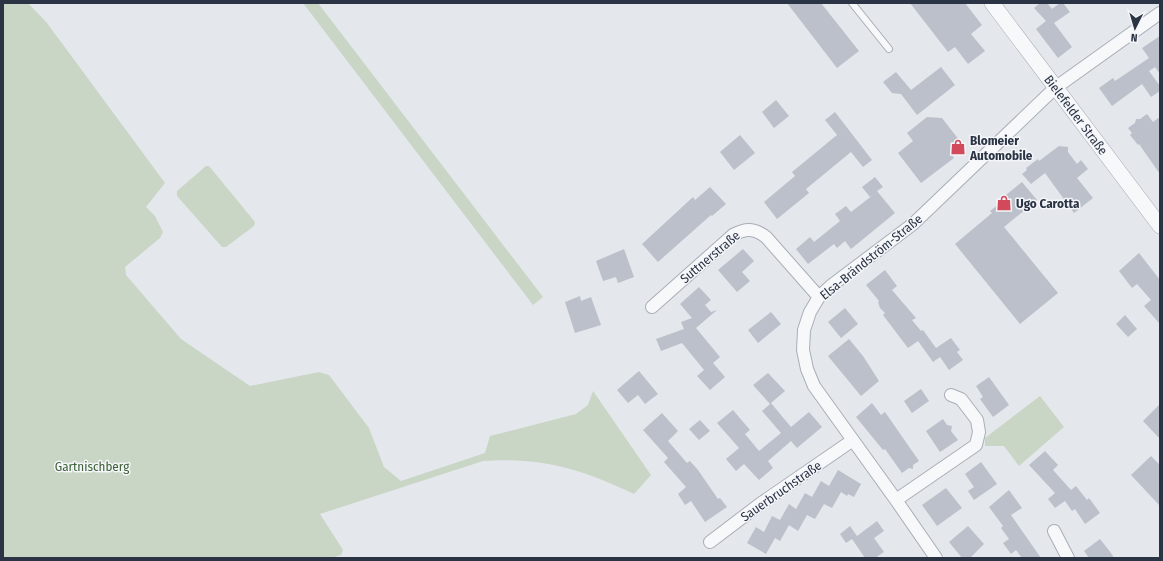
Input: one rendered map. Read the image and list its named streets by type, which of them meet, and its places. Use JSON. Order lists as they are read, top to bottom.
{
  "streets": {
    "street": [
      "Bielefelder Straße",
      "Suttnerstraße",
      "Elsa-Brändström-Straße",
      "Sauerbruchstraße"
    ]
  },
  "crossings": [
    ["Bielefelder Straße", "Elsa-Brändström-Straße"],
    ["Suttnerstraße", "Elsa-Brändström-Straße"],
    ["Elsa-Brändström-Straße", "Sauerbruchstraße"]
  ],
  "parks": ["Gartnischberg"],
  "places": {
    "shop": ["Blomeier Automobile", "Ugo Carotta"]
  },
  "north": "bottom"
}
